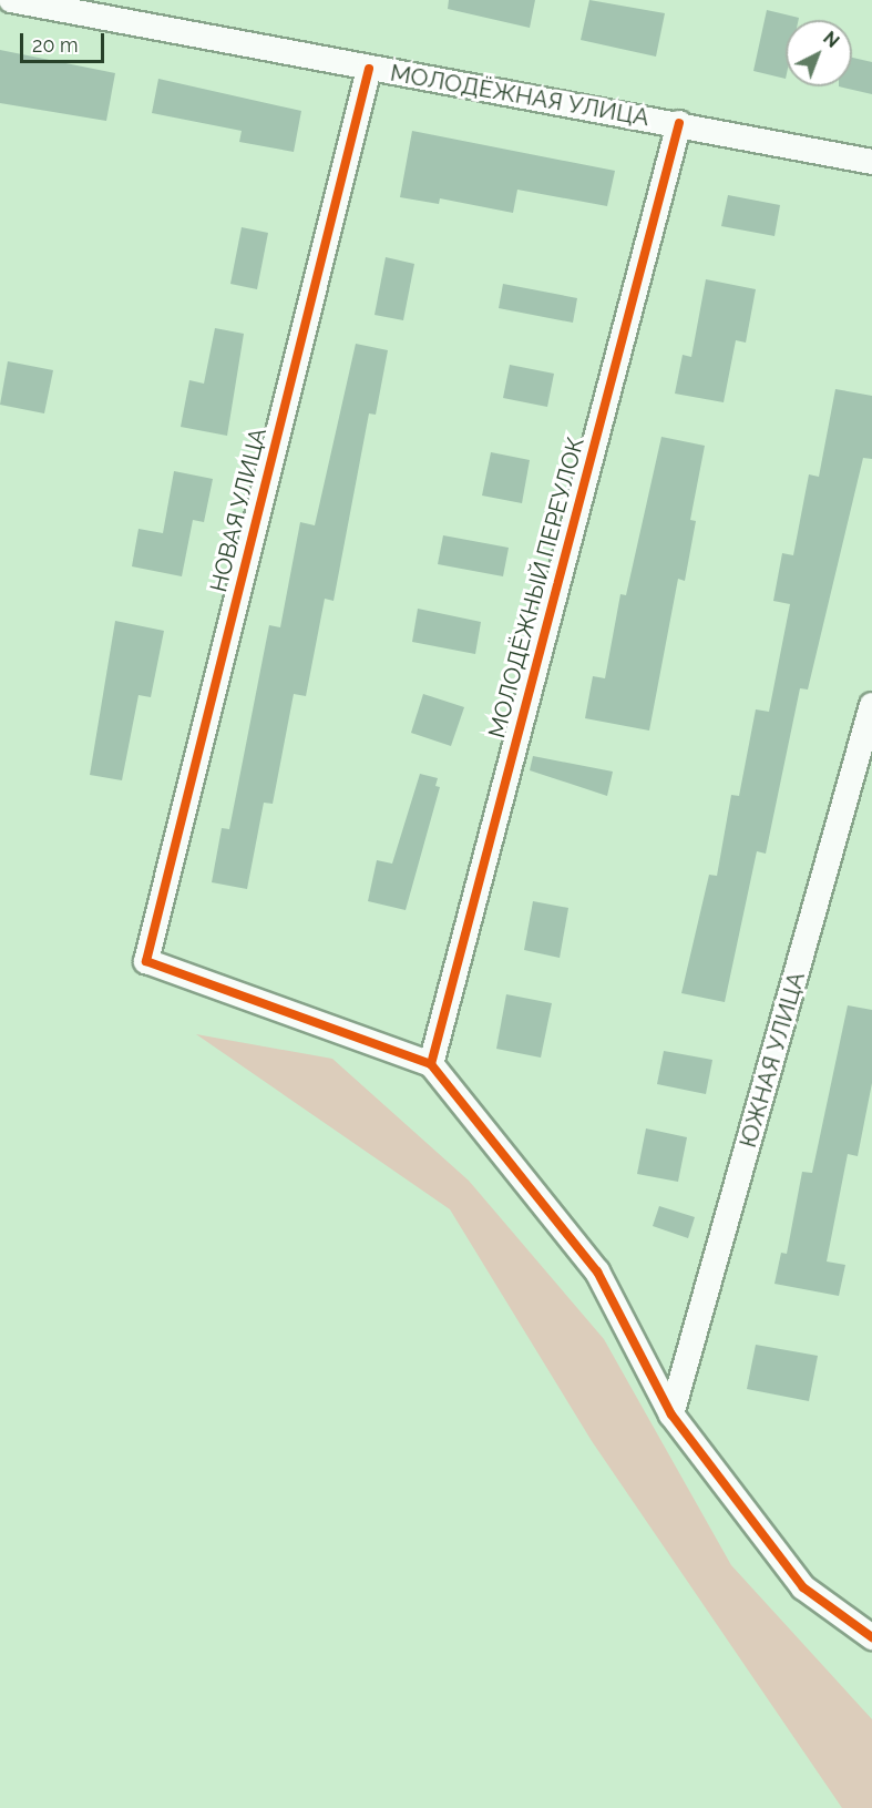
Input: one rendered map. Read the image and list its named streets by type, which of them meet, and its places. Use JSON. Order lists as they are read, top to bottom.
{
  "streets": {
    "street": [
      "МОЛОДЁЖНАЯ УЛИЦА",
      "НОВАЯ УЛИЦА",
      "МОЛОДЁЖНЫЙ ПЕРЕУЛОК",
      "ЮЖНАЯ УЛИЦА"
    ]
  },
  "crossings": [
    ["МОЛОДЁЖНАЯ УЛИЦА", "НОВАЯ УЛИЦА"],
    ["МОЛОДЁЖНАЯ УЛИЦА", "МОЛОДЁЖНЫЙ ПЕРЕУЛОК"],
    ["НОВАЯ УЛИЦА", "МОЛОДЁЖНЫЙ ПЕРЕУЛОК"]
  ],
  "scale_bar": "20 m",
  "north": "top right"
}
